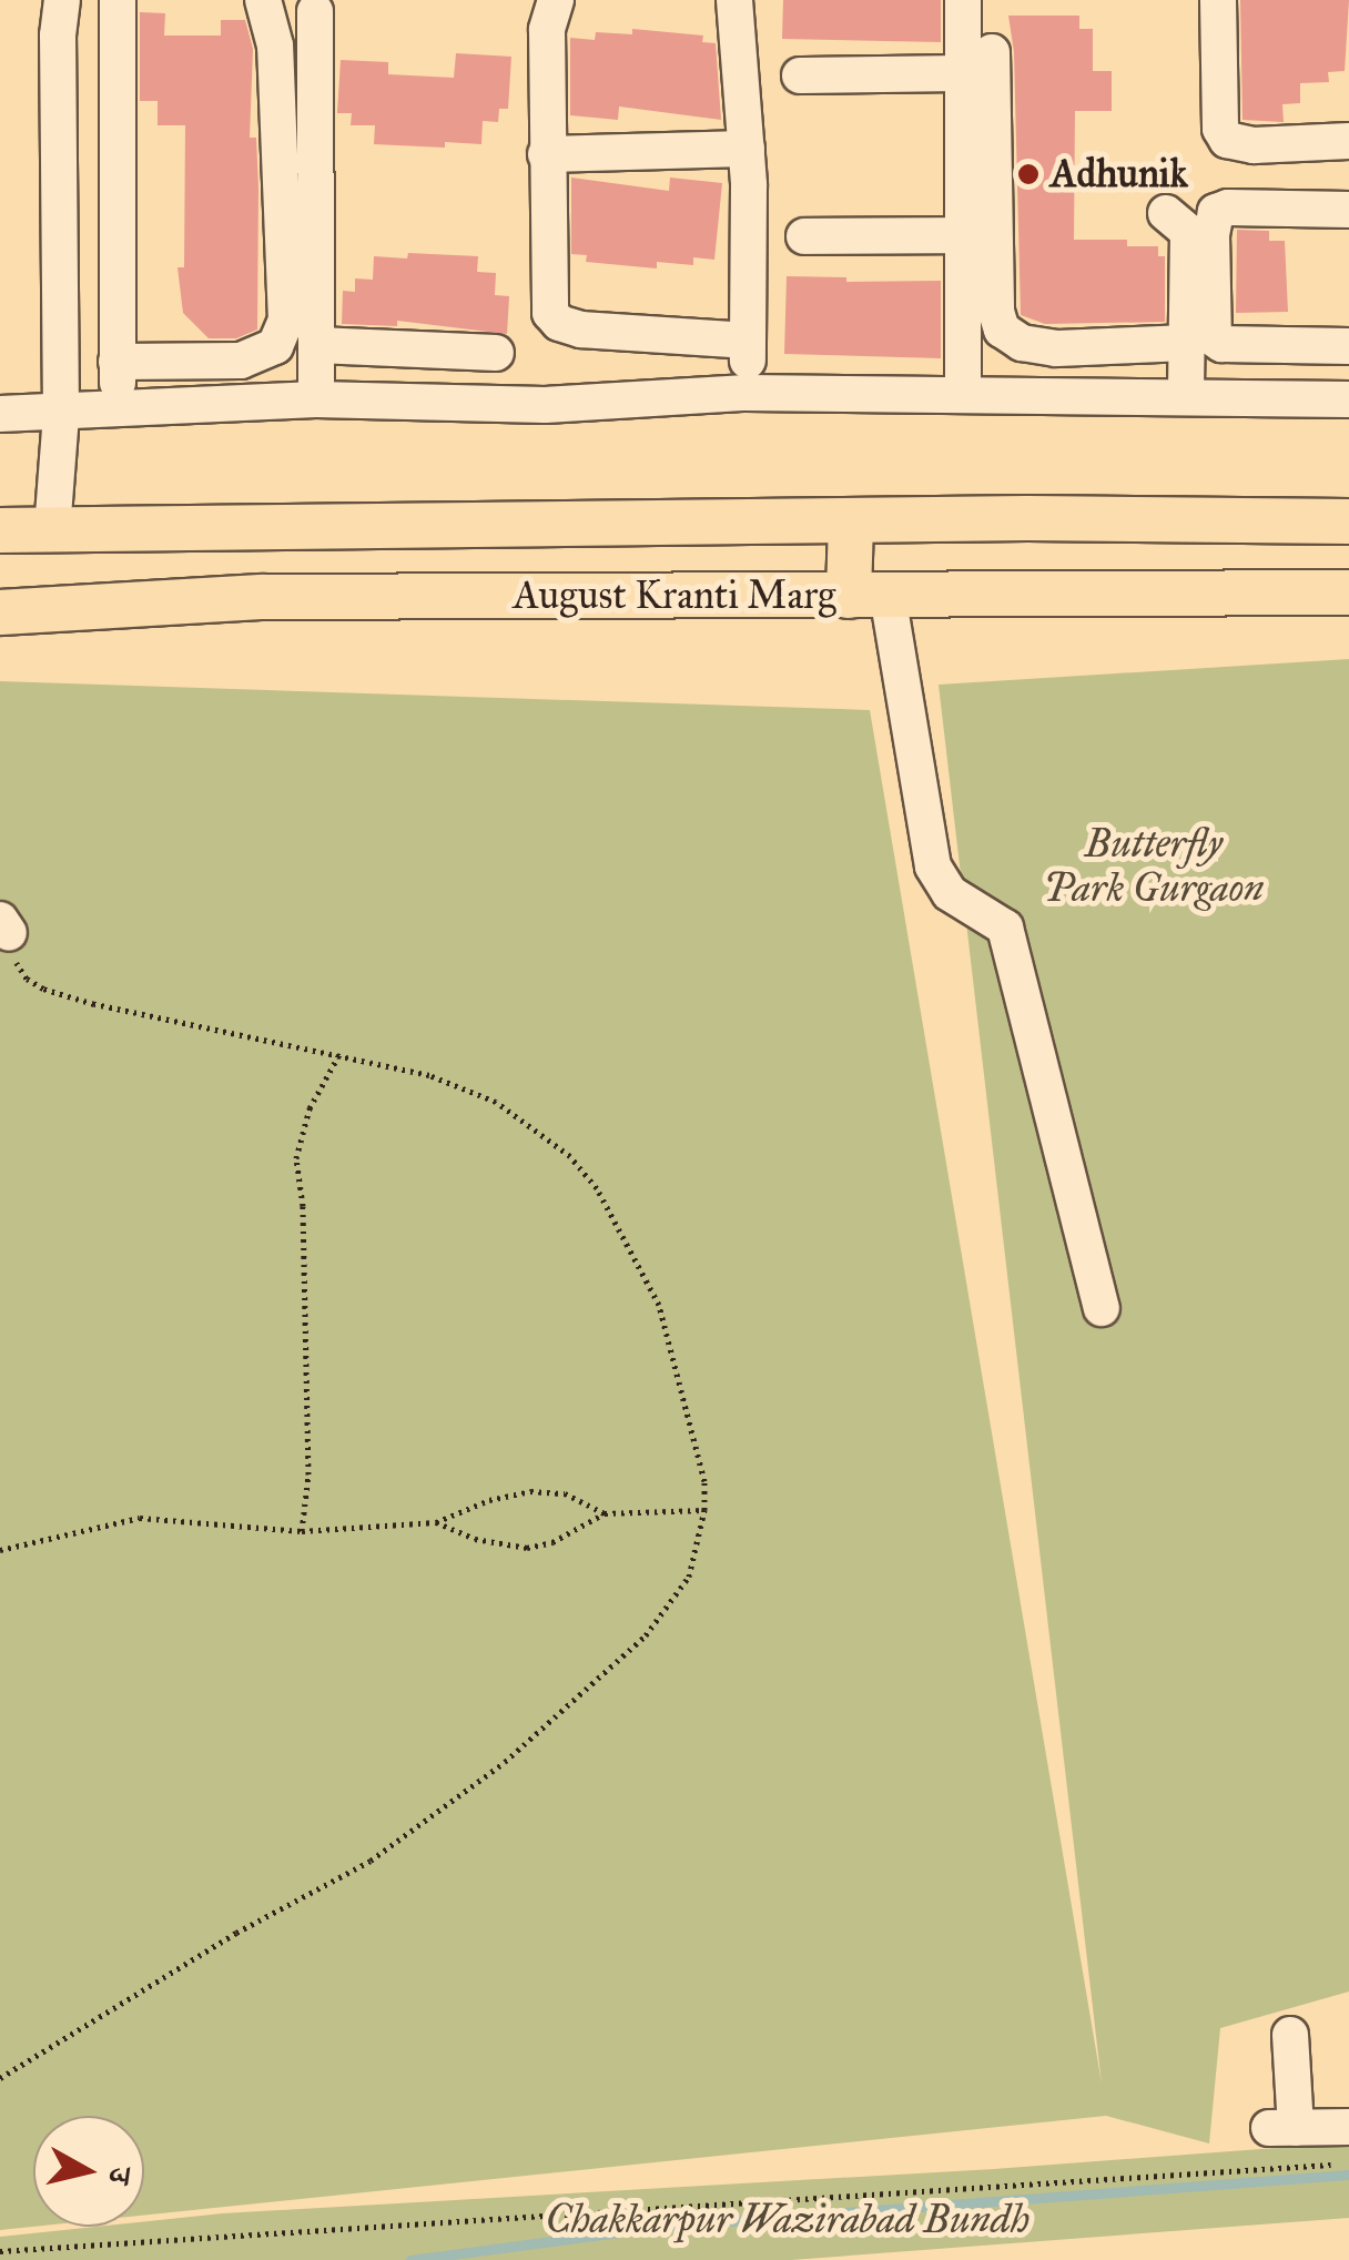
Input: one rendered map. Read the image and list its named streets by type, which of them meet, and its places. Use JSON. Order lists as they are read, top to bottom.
{
  "streets": {
    "main road": ["August Kranti Marg"]
  },
  "parks": ["Butterfly Park Gurgaon", "Chakkarpur Wazirabad Bundh"],
  "places": ["Adhunik"],
  "north": "right"
}
